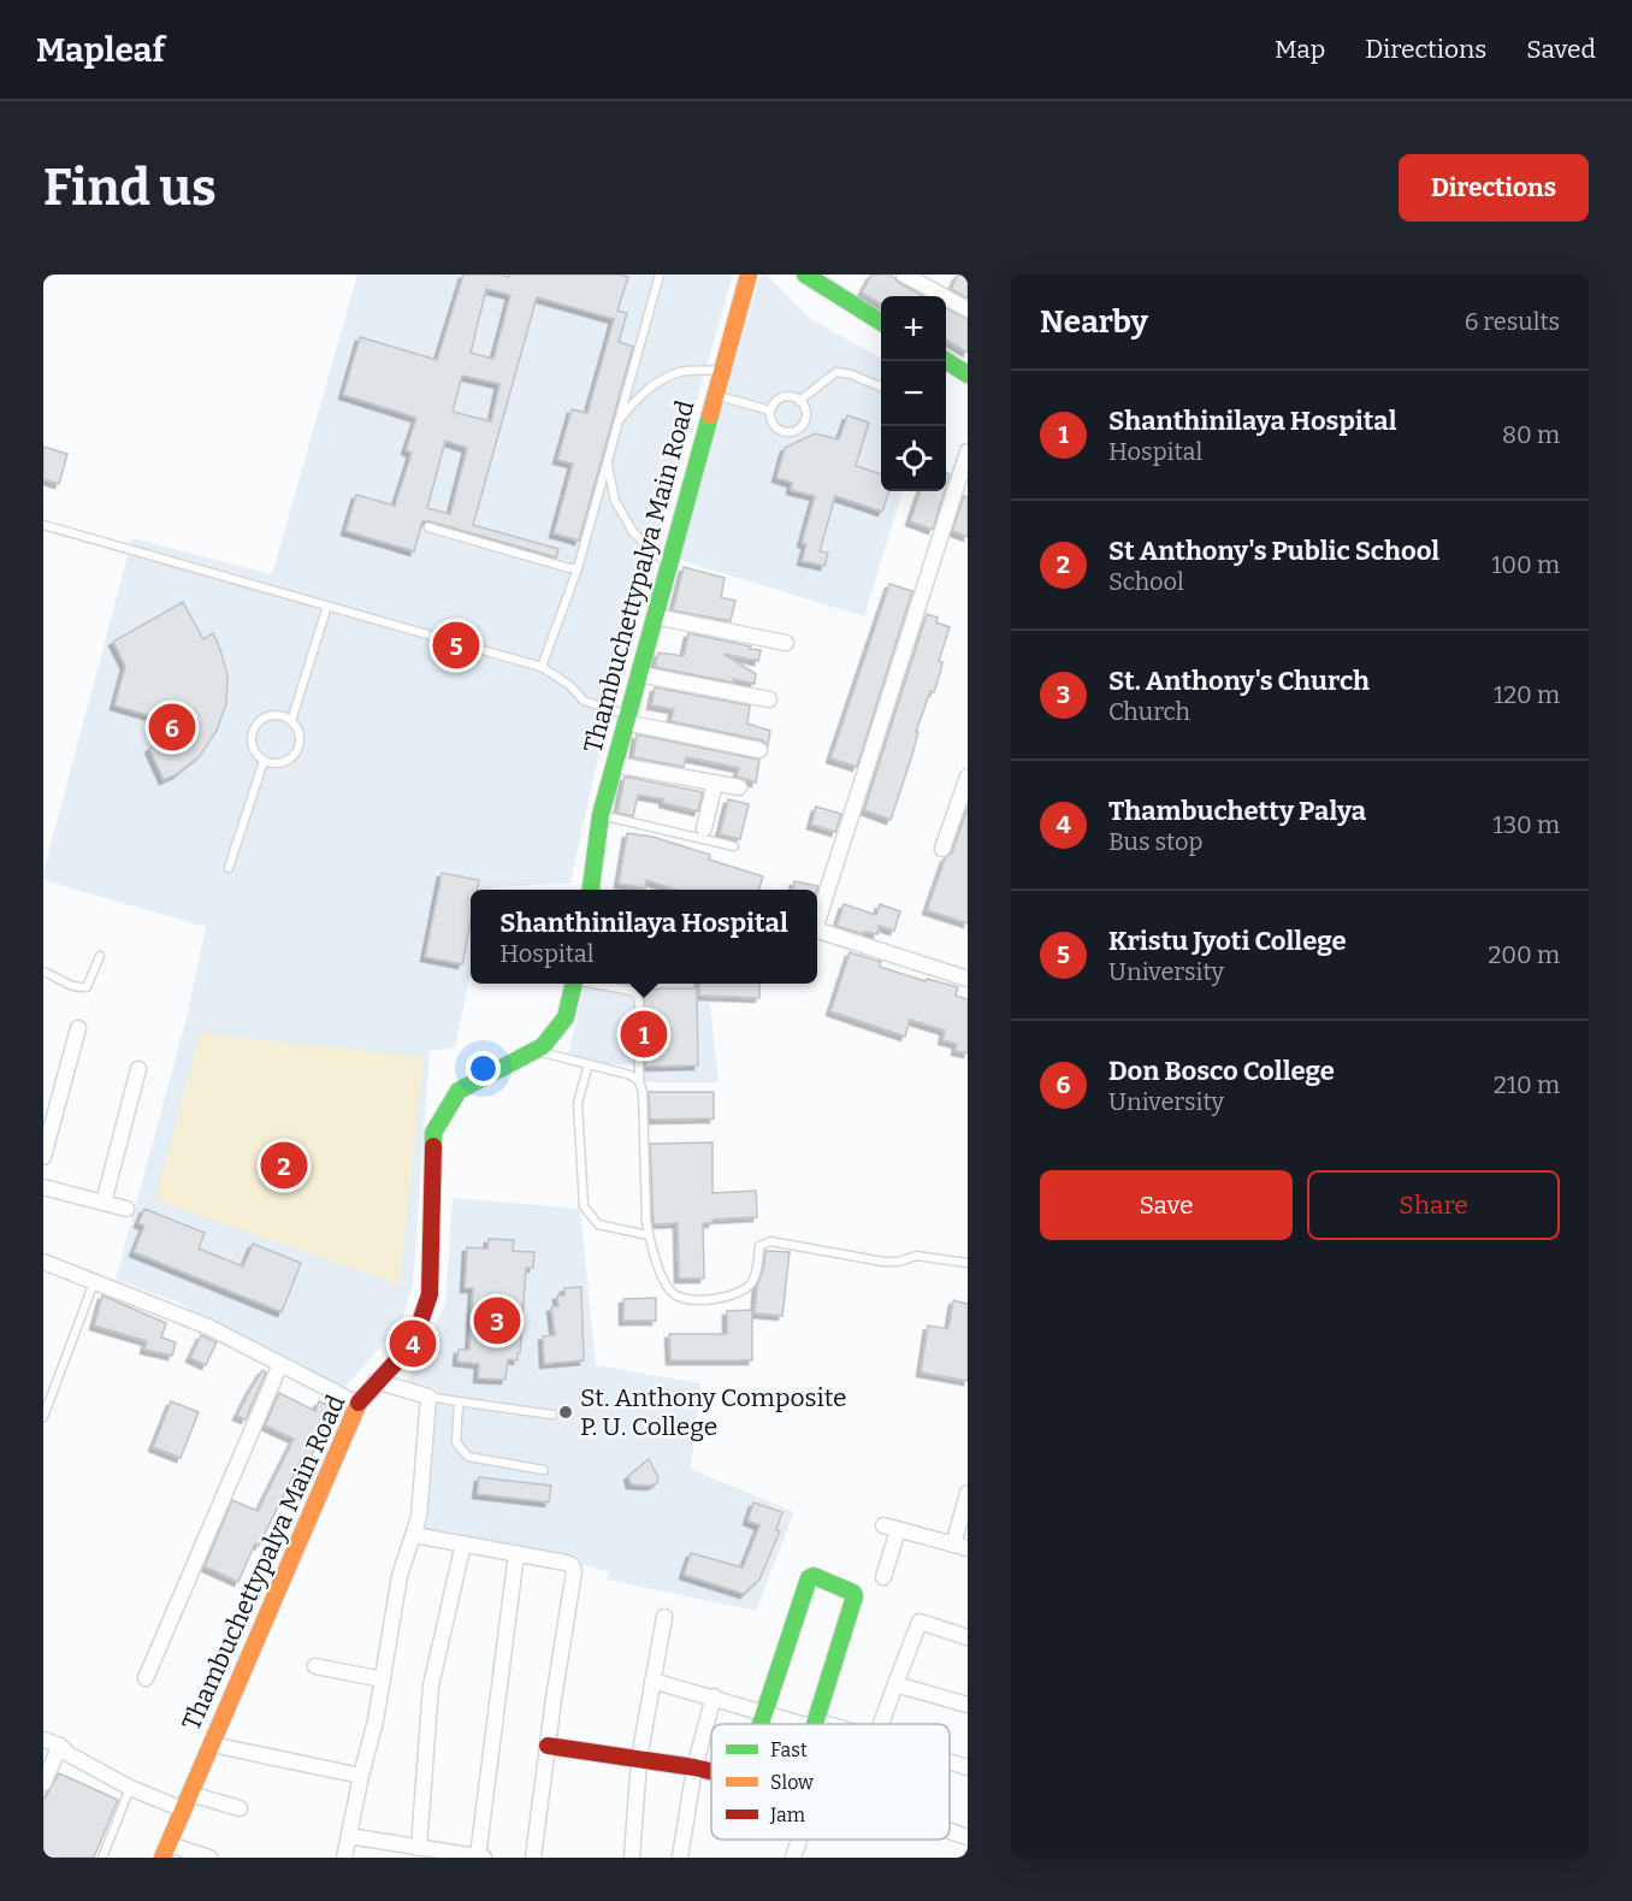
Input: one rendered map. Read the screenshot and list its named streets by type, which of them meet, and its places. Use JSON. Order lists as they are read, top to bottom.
{
  "streets": {
    "main road": ["Thambuchettypalya Main Road"]
  },
  "places": ["St. Anthony Composite P. U. College"],
  "legend": ["Fast", "Slow", "Jam"],
  "page": {
    "header": "Mapleaf",
    "nav": ["Map", "Directions", "Saved"],
    "buttons": [
      "Directions",
      ["Save", "Share"]
    ],
    "title": "Find us",
    "heading": ["Nearby", "6 results"],
    "map_buttons": ["+", "−"],
    "list": [
      {
        "mark": "1",
        "name": "Shanthinilaya Hospital",
        "note": "Hospital",
        "value": "80 m"
      },
      {
        "mark": "2",
        "name": "St Anthony's Public School",
        "note": "School",
        "value": "100 m"
      },
      {
        "mark": "3",
        "name": "St. Anthony's Church",
        "note": "Church",
        "value": "120 m"
      },
      {
        "mark": "4",
        "name": "Thambuchetty Palya",
        "note": "Bus stop",
        "value": "130 m"
      },
      {
        "mark": "5",
        "name": "Kristu Jyoti College",
        "note": "University",
        "value": "200 m"
      },
      {
        "mark": "6",
        "name": "Don Bosco College",
        "note": "University",
        "value": "210 m"
      }
    ],
    "pins": [
      "5",
      "6",
      "1",
      "2",
      "3",
      "4"
    ],
    "popup": ["Shanthinilaya Hospital", "Hospital"]
  }
}
